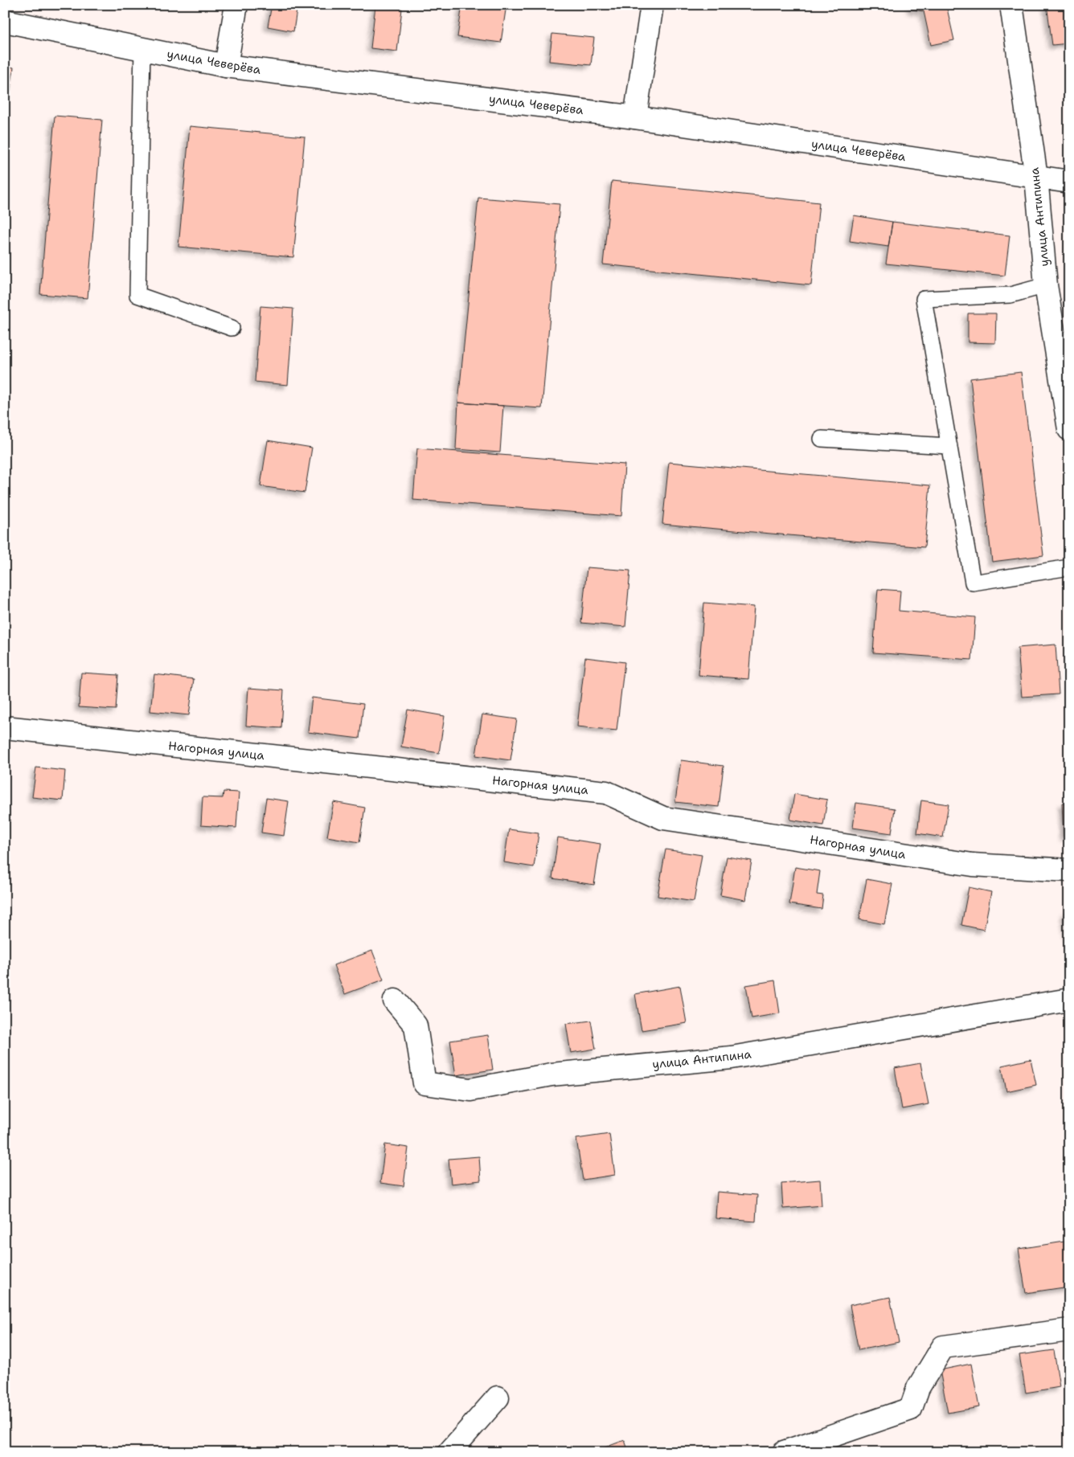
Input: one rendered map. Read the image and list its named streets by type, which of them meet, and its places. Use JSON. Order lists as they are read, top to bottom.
{
  "streets": {
    "street": ["улица Чеверёва", "улица Антипина", "Нагорная улица"]
  },
  "crossings": [
    ["улица Чеверёва", "улица Антипина"]
  ]
}
